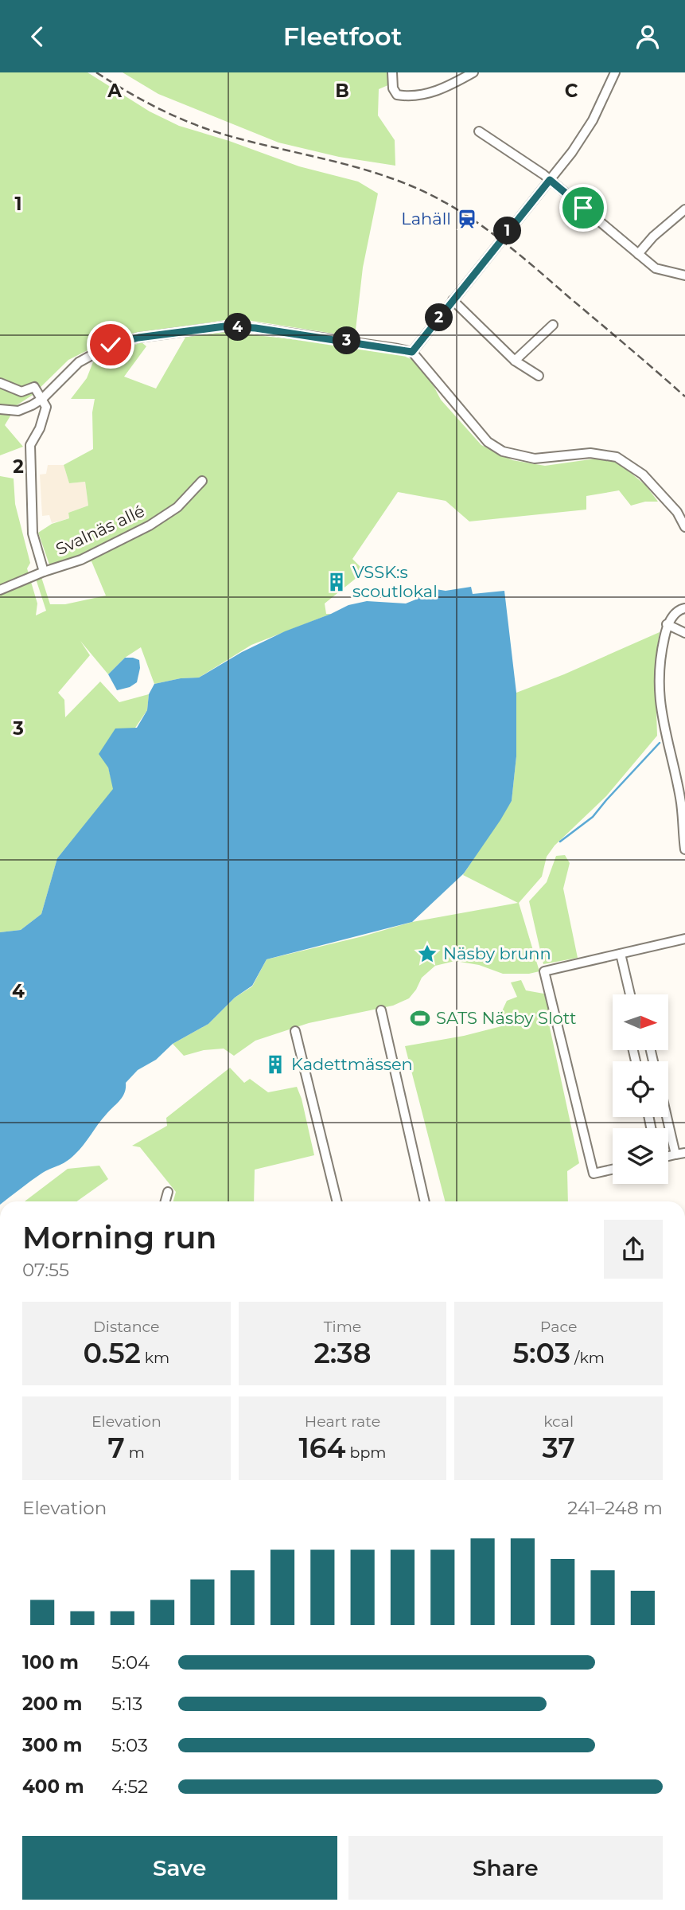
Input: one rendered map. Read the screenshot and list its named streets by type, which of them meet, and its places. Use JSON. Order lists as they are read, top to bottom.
{
  "streets": {
    "street": ["Svalnäs allé"]
  },
  "places": {
    "station": ["Lahäll"],
    "building": ["VSSK:s scoutlokal", "Kadettmässen"],
    "place": ["Näsby brunn"],
    "sports": ["SATS Näsby Slott"]
  },
  "north": "right",
  "page": {
    "header": "Fleetfoot",
    "pins": [
      "1",
      "2",
      "4",
      "3"
    ],
    "heading": ["Morning run", "07:55"],
    "stats": [
      ["Distance", "0.52 km"],
      ["Time", "2:38"],
      ["Pace", "5:03 /km"],
      ["Elevation", "7 m"],
      ["Heart rate", "164 bpm"],
      ["kcal", "37"]
    ],
    "chart": ["Elevation", "241–248 m"],
    "list": [
      {
        "name": "100 m",
        "note": "5:04"
      },
      {
        "name": "200 m",
        "note": "5:13"
      },
      {
        "name": "300 m",
        "note": "5:03"
      },
      {
        "name": "400 m",
        "note": "4:52"
      }
    ],
    "buttons": ["Save", "Share"]
  },
  "grid": {
    "columns": ["A", "B", "C"],
    "rows": [
      "1",
      "2",
      "3",
      "4"
    ]
  }
}
